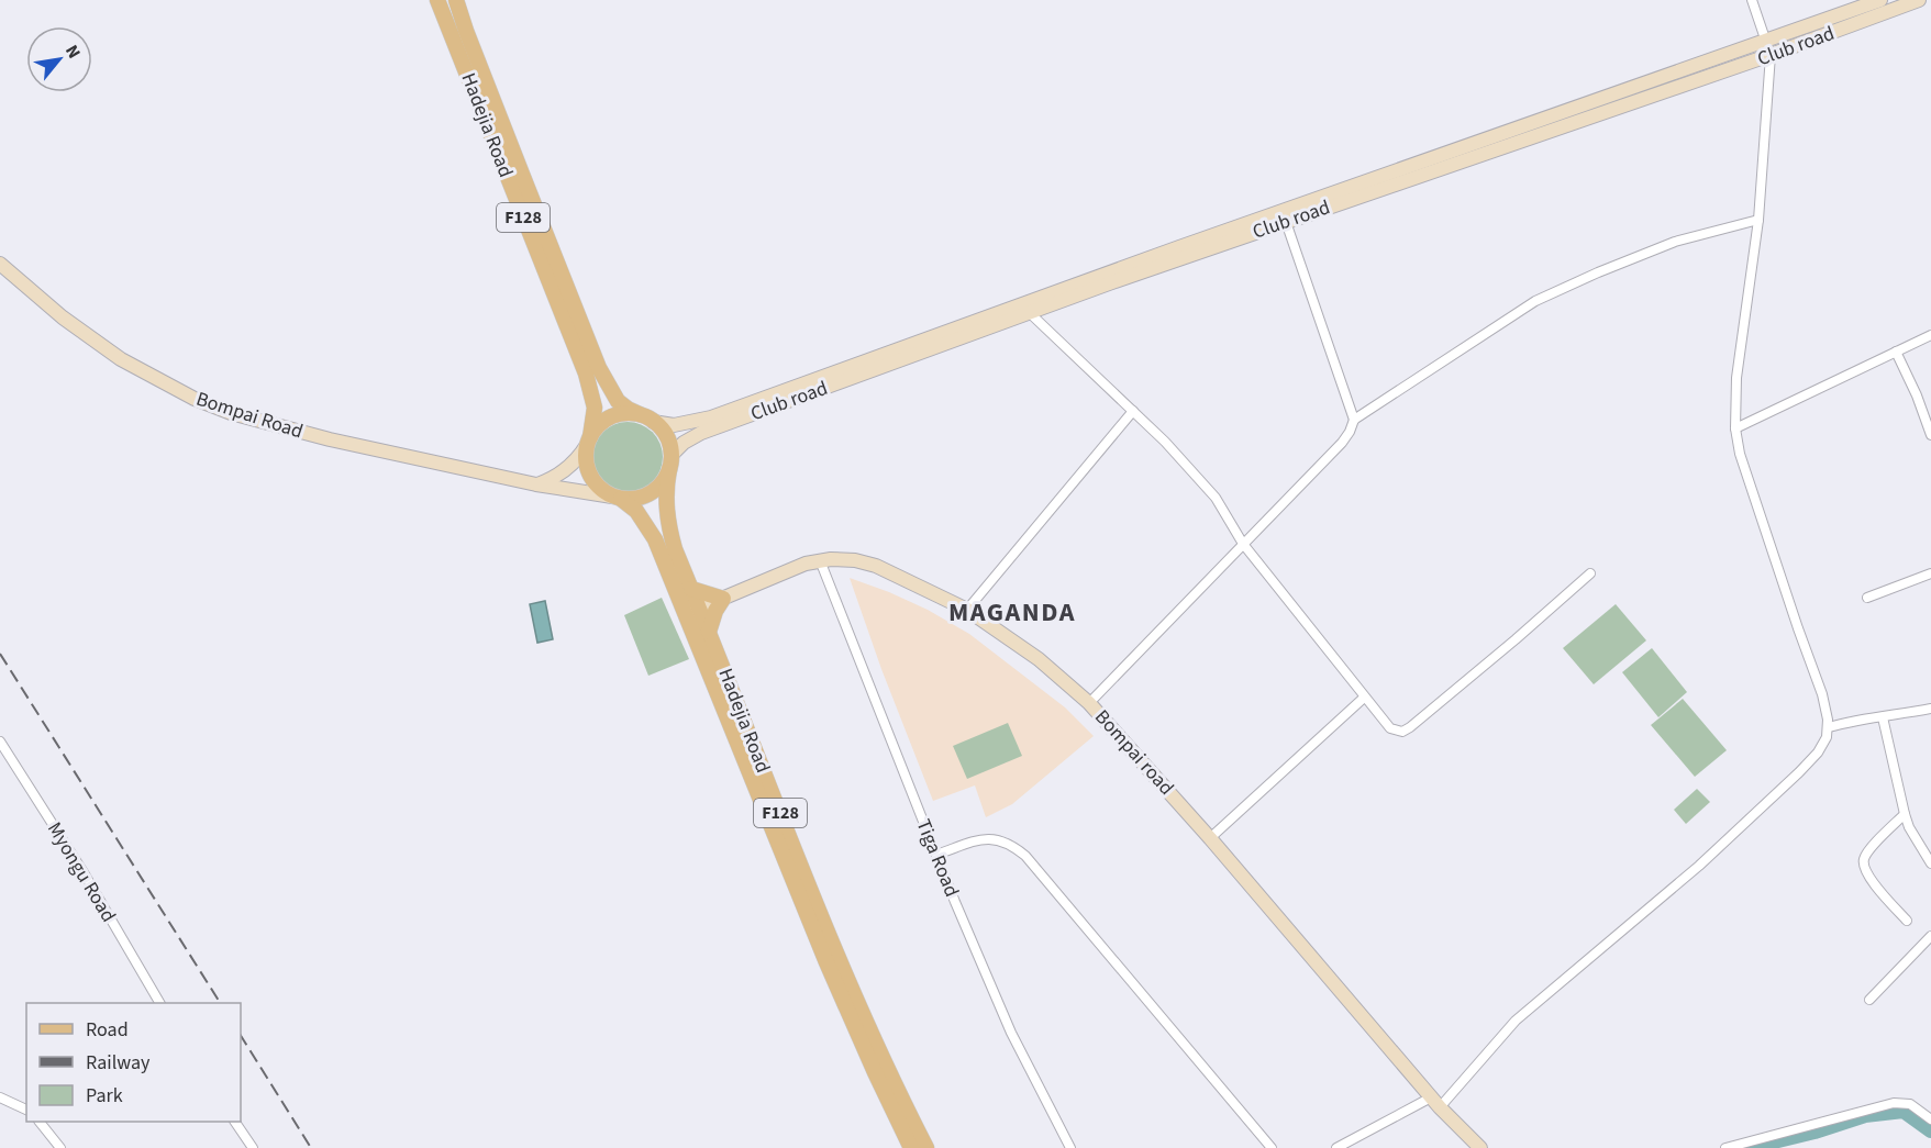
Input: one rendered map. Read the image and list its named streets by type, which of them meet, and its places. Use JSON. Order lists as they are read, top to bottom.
{
  "streets": {
    "main road": [
      "Club road",
      "Hadejia Road",
      "F128",
      "Bompai Road",
      "Bompai road"
    ],
    "street": ["Tiga Road", "Myongu Road"]
  },
  "crossings": [
    ["Club road", "Hadejia Road"],
    ["Club road", "F128"],
    ["Club road", "Bompai Road"],
    ["Hadejia Road", "F128"],
    ["Hadejia Road", "Bompai Road"],
    ["Hadejia Road", "Bompai road"],
    ["F128", "Bompai Road"],
    ["Bompai road", "Tiga Road"]
  ],
  "districts": ["MAGANDA"],
  "legend": ["Road", "Railway", "Park"],
  "north": "top right"
}
